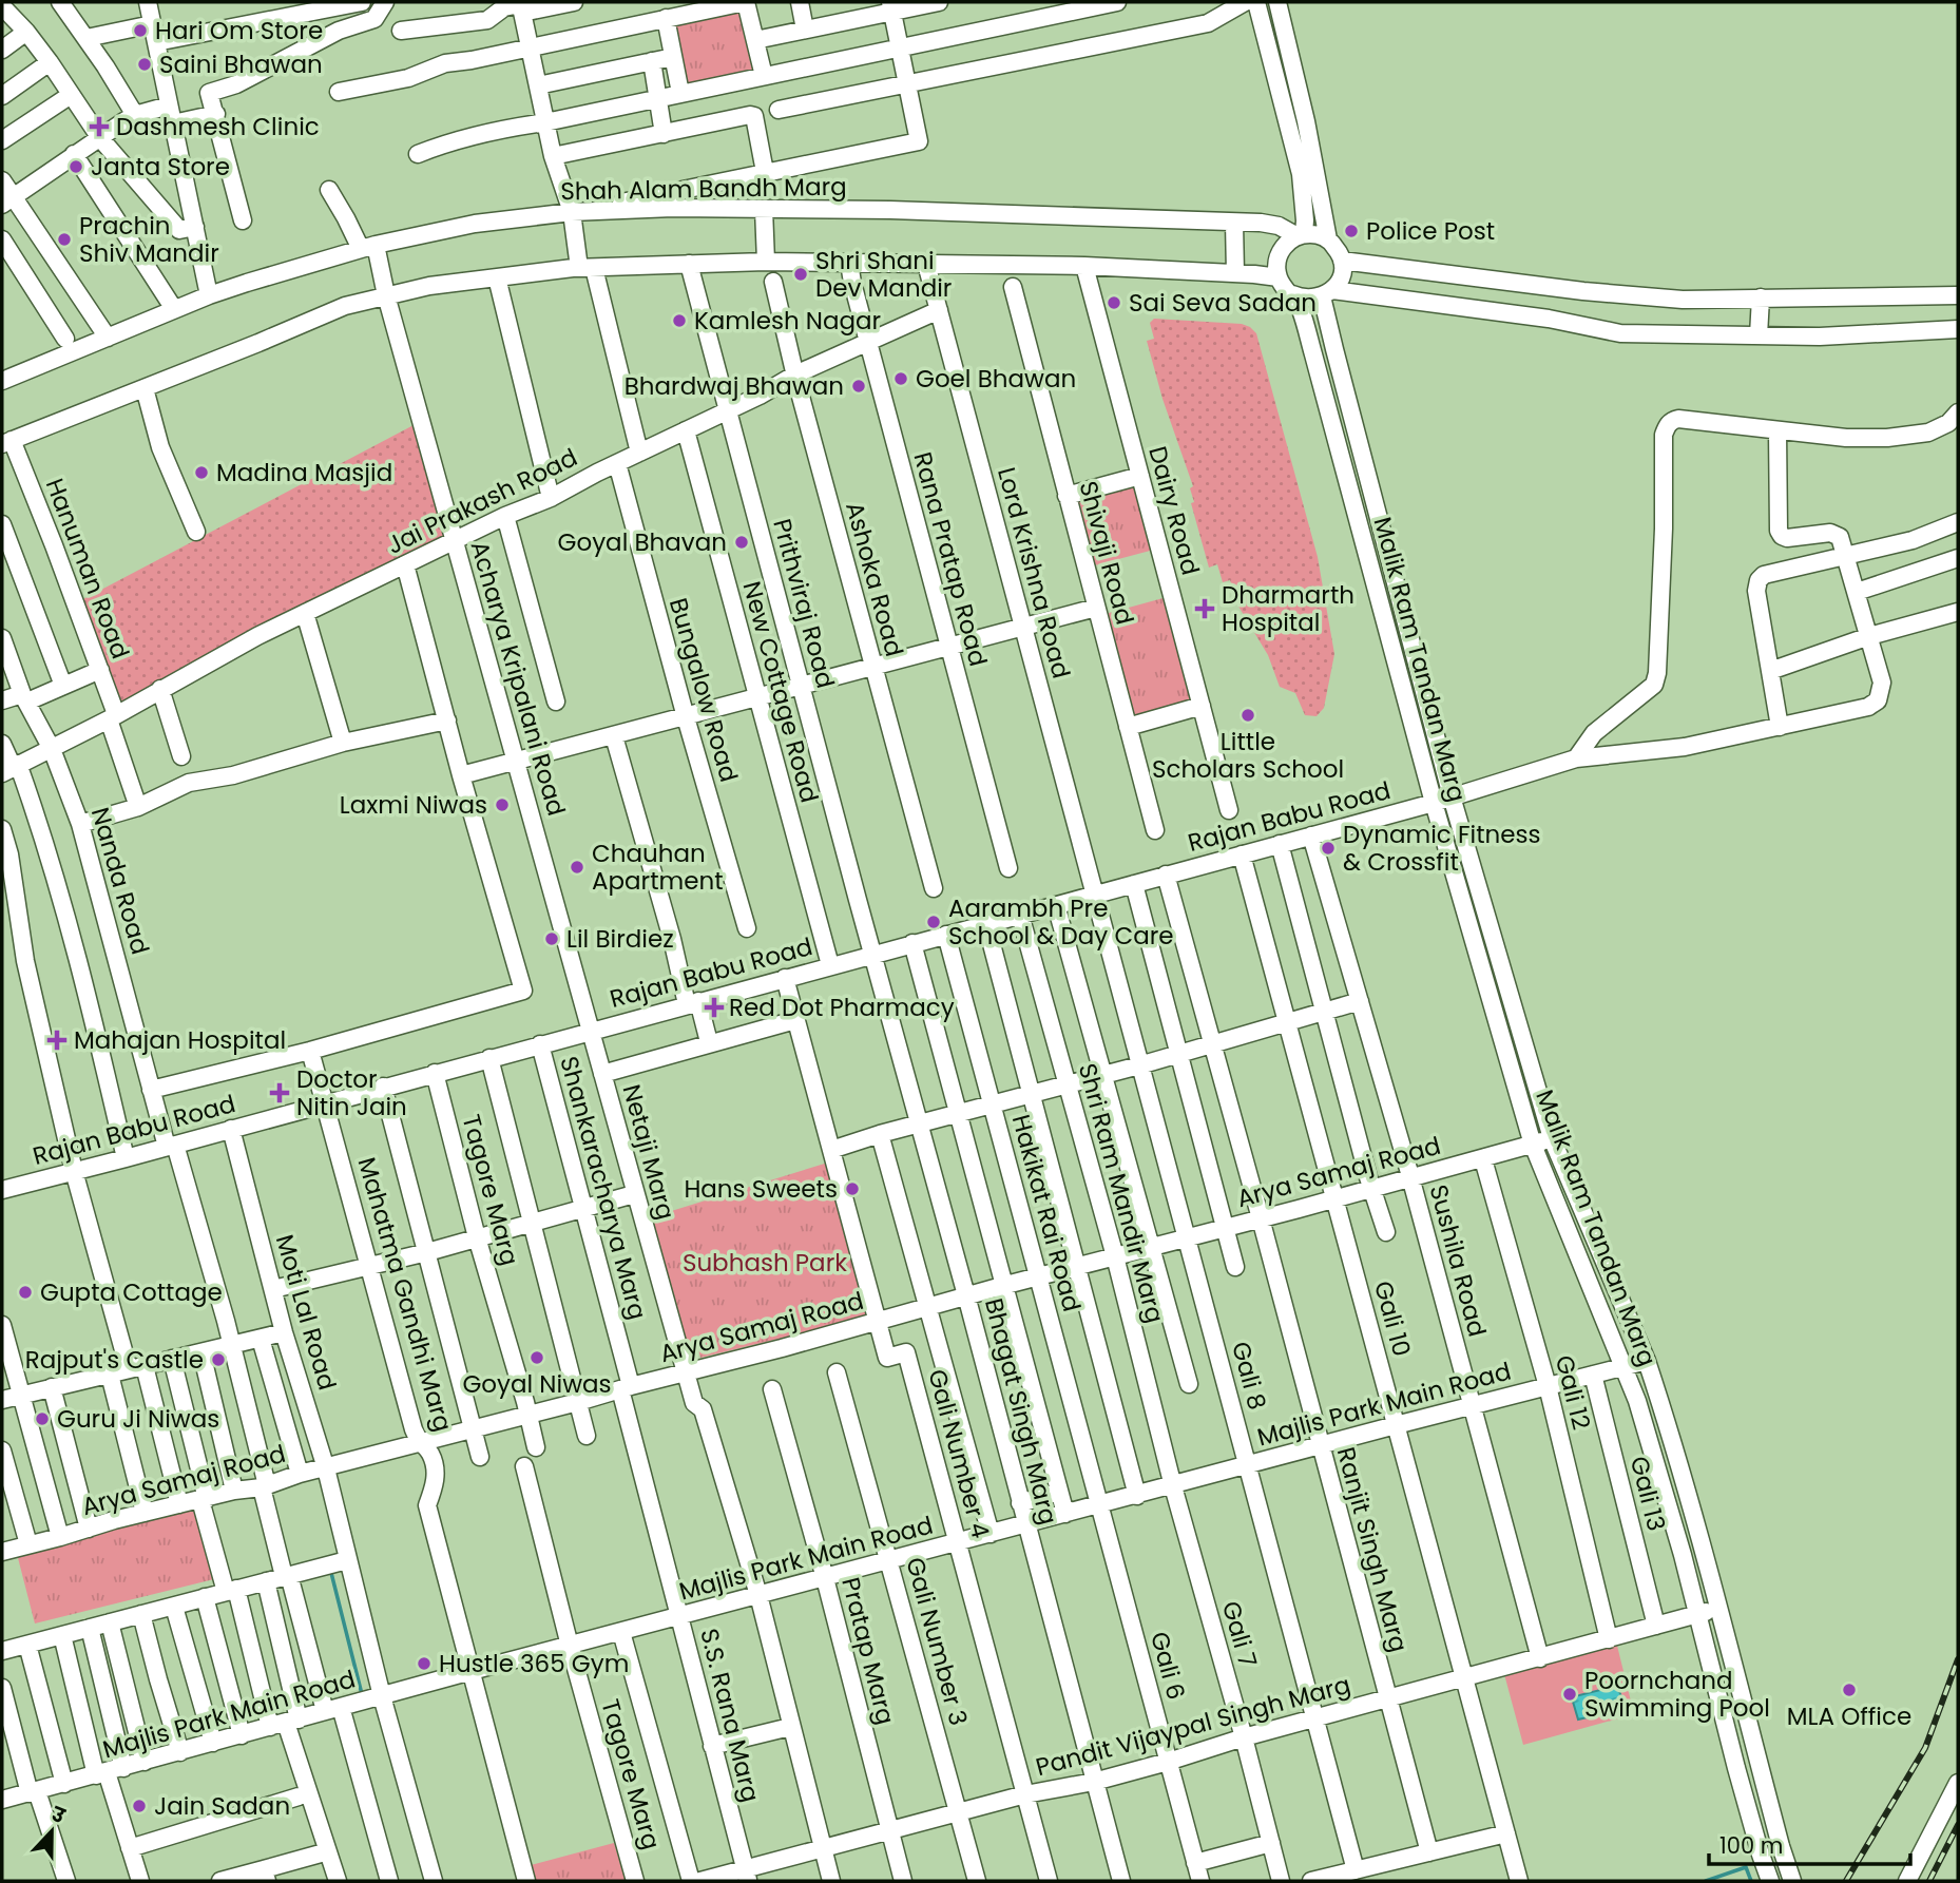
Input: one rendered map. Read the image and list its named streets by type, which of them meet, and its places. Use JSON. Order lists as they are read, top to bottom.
{
  "streets": {
    "street": [
      "Shah Alam Bandh Marg",
      "Jai Prakash Road",
      "Dairy Road",
      "Shivaji Road",
      "Rana Pratap Road",
      "Hanuman Road",
      "Lord Krishna Road",
      "Ashoka Road",
      "Prithviraj Road",
      "Malik Ram Tandan Marg",
      "Acharya Kripalani Road",
      "Bungalow Road",
      "New Cottage Road",
      "Rajan Babu Road",
      "Nanda Road",
      "Netaji Marg",
      "Arya Samaj Road",
      "Shankaracharya Marg",
      "Tagore Marg",
      "Shri Ram Mandir Marg",
      "Hakikat Rai Road",
      "Sushila Road",
      "Mahatma Gandhi Marg",
      "Moti Lal Road",
      "Gali 10",
      "Gali 8",
      "Gali 12",
      "Majlis Park Main Road",
      "Bhagat Singh Marg",
      "Gali Number 4",
      "Gali 13",
      "Ranjit Singh Marg",
      "Gali 7",
      "Gali Number 3",
      "Pratap Marg",
      "Gali 6",
      "S.S. Rana Marg",
      "Pandit Vijaypal Singh Marg"
    ]
  },
  "crossings": [
    ["Shah Alam Bandh Marg", "Malik Ram Tandan Marg"],
    ["Shah Alam Bandh Marg", "Acharya Kripalani Road"],
    ["Jai Prakash Road", "Rana Pratap Road"],
    ["Jai Prakash Road", "Hanuman Road"],
    ["Jai Prakash Road", "Lord Krishna Road"],
    ["Jai Prakash Road", "Ashoka Road"],
    ["Jai Prakash Road", "Prithviraj Road"],
    ["Jai Prakash Road", "Acharya Kripalani Road"],
    ["Jai Prakash Road", "Bungalow Road"],
    ["Jai Prakash Road", "New Cottage Road"],
    ["Jai Prakash Road", "Nanda Road"],
    ["Lord Krishna Road", "Rajan Babu Road"],
    ["Lord Krishna Road", "Gali 8"],
    ["Prithviraj Road", "Rajan Babu Road"],
    ["Prithviraj Road", "Bhagat Singh Marg"],
    ["Malik Ram Tandan Marg", "Rajan Babu Road"],
    ["Malik Ram Tandan Marg", "Arya Samaj Road"],
    ["Malik Ram Tandan Marg", "Majlis Park Main Road"],
    ["Malik Ram Tandan Marg", "Pandit Vijaypal Singh Marg"],
    ["Acharya Kripalani Road", "Rajan Babu Road"],
    ["Acharya Kripalani Road", "Netaji Marg"],
    ["New Cottage Road", "Rajan Babu Road"],
    ["Rajan Babu Road", "Nanda Road"],
    ["Rajan Babu Road", "Netaji Marg"],
    ["Rajan Babu Road", "Shankaracharya Marg"],
    ["Rajan Babu Road", "Tagore Marg"],
    ["Rajan Babu Road", "Shri Ram Mandir Marg"],
    ["Rajan Babu Road", "Hakikat Rai Road"],
    ["Rajan Babu Road", "Sushila Road"],
    ["Rajan Babu Road", "Mahatma Gandhi Marg"],
    ["Rajan Babu Road", "Moti Lal Road"],
    ["Rajan Babu Road", "Gali 10"],
    ["Rajan Babu Road", "Gali 8"],
    ["Rajan Babu Road", "Bhagat Singh Marg"],
    ["Rajan Babu Road", "Gali Number 4"],
    ["Rajan Babu Road", "Ranjit Singh Marg"],
    ["Nanda Road", "Arya Samaj Road"],
    ["Nanda Road", "Majlis Park Main Road"],
    ["Netaji Marg", "Arya Samaj Road"],
    ["Netaji Marg", "Majlis Park Main Road"],
    ["Netaji Marg", "Pandit Vijaypal Singh Marg"],
    ["Arya Samaj Road", "Shankaracharya Marg"],
    ["Arya Samaj Road", "Tagore Marg"],
    ["Arya Samaj Road", "Shri Ram Mandir Marg"],
    ["Arya Samaj Road", "Hakikat Rai Road"],
    ["Arya Samaj Road", "Sushila Road"],
    ["Arya Samaj Road", "Mahatma Gandhi Marg"],
    ["Arya Samaj Road", "Moti Lal Road"],
    ["Arya Samaj Road", "Gali 10"],
    ["Arya Samaj Road", "Gali 8"],
    ["Arya Samaj Road", "Gali 12"],
    ["Arya Samaj Road", "Bhagat Singh Marg"],
    ["Arya Samaj Road", "Gali Number 4"],
    ["Arya Samaj Road", "Ranjit Singh Marg"],
    ["Arya Samaj Road", "S.S. Rana Marg"],
    ["Shankaracharya Marg", "S.S. Rana Marg"],
    ["Tagore Marg", "Majlis Park Main Road"],
    ["Shri Ram Mandir Marg", "Majlis Park Main Road"],
    ["Shri Ram Mandir Marg", "Gali 7"],
    ["Hakikat Rai Road", "Majlis Park Main Road"],
    ["Hakikat Rai Road", "Gali 6"],
    ["Sushila Road", "Majlis Park Main Road"],
    ["Sushila Road", "Pandit Vijaypal Singh Marg"],
    ["Mahatma Gandhi Marg", "Majlis Park Main Road"],
    ["Moti Lal Road", "Majlis Park Main Road"],
    ["Gali 10", "Majlis Park Main Road"],
    ["Gali 10", "Pandit Vijaypal Singh Marg"],
    ["Gali 8", "Majlis Park Main Road"],
    ["Gali 8", "Pandit Vijaypal Singh Marg"],
    ["Gali 12", "Majlis Park Main Road"],
    ["Gali 12", "Pandit Vijaypal Singh Marg"],
    ["Majlis Park Main Road", "Bhagat Singh Marg"],
    ["Majlis Park Main Road", "Gali Number 4"],
    ["Majlis Park Main Road", "Gali 13"],
    ["Majlis Park Main Road", "Ranjit Singh Marg"],
    ["Majlis Park Main Road", "Gali 7"],
    ["Majlis Park Main Road", "Gali Number 3"],
    ["Majlis Park Main Road", "Pratap Marg"],
    ["Majlis Park Main Road", "Gali 6"],
    ["Majlis Park Main Road", "S.S. Rana Marg"],
    ["Bhagat Singh Marg", "Pandit Vijaypal Singh Marg"],
    ["Gali Number 4", "Pandit Vijaypal Singh Marg"],
    ["Gali 13", "Pandit Vijaypal Singh Marg"],
    ["Ranjit Singh Marg", "Pandit Vijaypal Singh Marg"],
    ["Gali 7", "Pandit Vijaypal Singh Marg"],
    ["Gali Number 3", "Pandit Vijaypal Singh Marg"],
    ["Pratap Marg", "Pandit Vijaypal Singh Marg"],
    ["Gali 6", "Pandit Vijaypal Singh Marg"],
    ["S.S. Rana Marg", "Pandit Vijaypal Singh Marg"]
  ],
  "parks": ["Subhash Park"],
  "places": {
    "other": [
      "Hari Om Store",
      "Saini Bhawan",
      "Janta Store",
      "Police Post",
      "Prachin Shiv Mandir",
      "Shri Shani Dev Mandir",
      "Sai Seva Sadan",
      "Kamlesh Nagar",
      "Goel Bhawan",
      "Bhardwaj Bhawan",
      "Madina Masjid",
      "Goyal Bhavan",
      "Little Scholars School",
      "Laxmi Niwas",
      "Dynamic Fitness & Crossfit",
      "Chauhan Apartment",
      "Aarambh Pre School & Day Care",
      "Lil Birdiez",
      "Hans Sweets",
      "Gupta Cottage",
      "Goyal Niwas",
      "Rajput's Castle",
      "Guru Ji Niwas",
      "Hustle 365 Gym",
      "MLA Office",
      "Poornchand Swimming Pool",
      "Jain Sadan"
    ],
    "health": [
      "Dashmesh Clinic",
      "Dharmarth Hospital",
      "Red Dot Pharmacy",
      "Mahajan Hospital",
      "Doctor Nitin Jain"
    ]
  },
  "scale_bar": "100 m",
  "north": "top"
}
